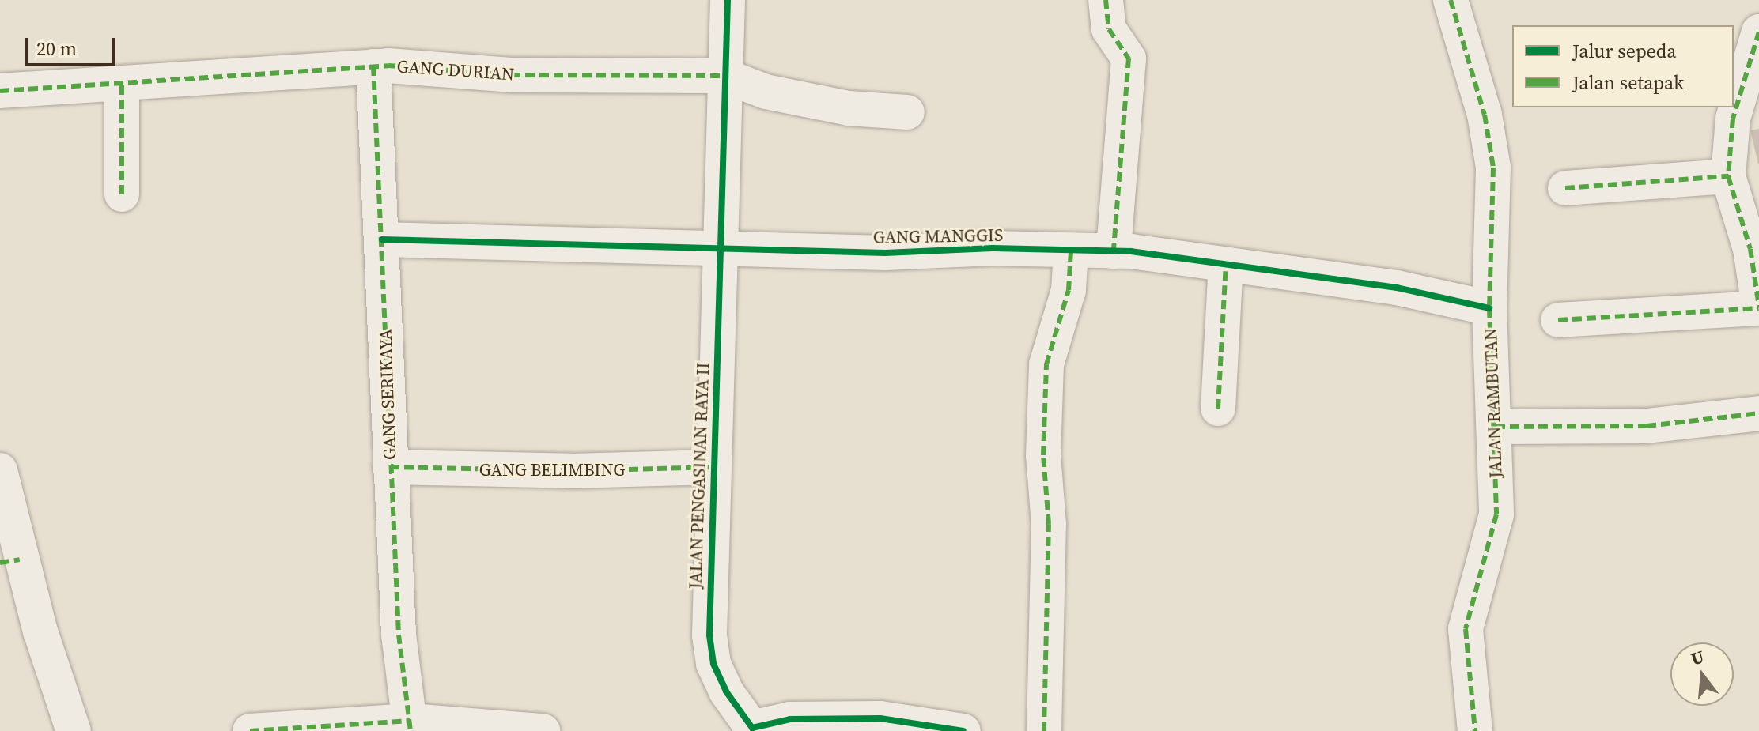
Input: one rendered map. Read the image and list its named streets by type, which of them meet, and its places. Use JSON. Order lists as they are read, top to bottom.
{
  "streets": {
    "street": [
      "GANG DURIAN",
      "GANG MANGGIS",
      "GANG SERIKAYA",
      "JALAN RAMBUTAN",
      "GANG BELIMBING",
      "JALAN PENGASINAN RAYA II"
    ]
  },
  "crossings": [
    ["GANG DURIAN", "GANG SERIKAYA"],
    ["GANG DURIAN", "JALAN PENGASINAN RAYA II"],
    ["GANG MANGGIS", "GANG SERIKAYA"],
    ["GANG MANGGIS", "JALAN RAMBUTAN"],
    ["GANG MANGGIS", "JALAN PENGASINAN RAYA II"],
    ["GANG SERIKAYA", "GANG BELIMBING"],
    ["GANG BELIMBING", "JALAN PENGASINAN RAYA II"]
  ],
  "legend": ["Jalur sepeda", "Jalan setapak"],
  "scale_bar": "20 m",
  "north": "top"
}
